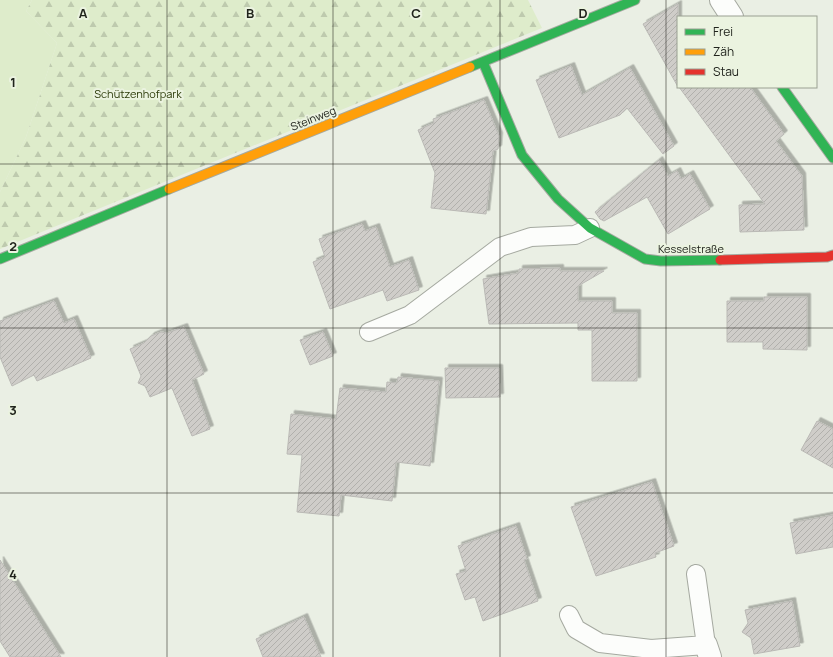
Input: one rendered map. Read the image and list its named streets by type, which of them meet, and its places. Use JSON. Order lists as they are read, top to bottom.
{
  "streets": {
    "street": ["Steinweg", "Kesselstraße"]
  },
  "crossings": [
    ["Steinweg", "Kesselstraße"]
  ],
  "parks": ["Schützenhofpark"],
  "legend": ["Frei", "Zäh", "Stau"],
  "grid": {
    "columns": [
      "A",
      "B",
      "C",
      "D"
    ],
    "rows": [
      "1",
      "2",
      "3",
      "4"
    ]
  }
}
